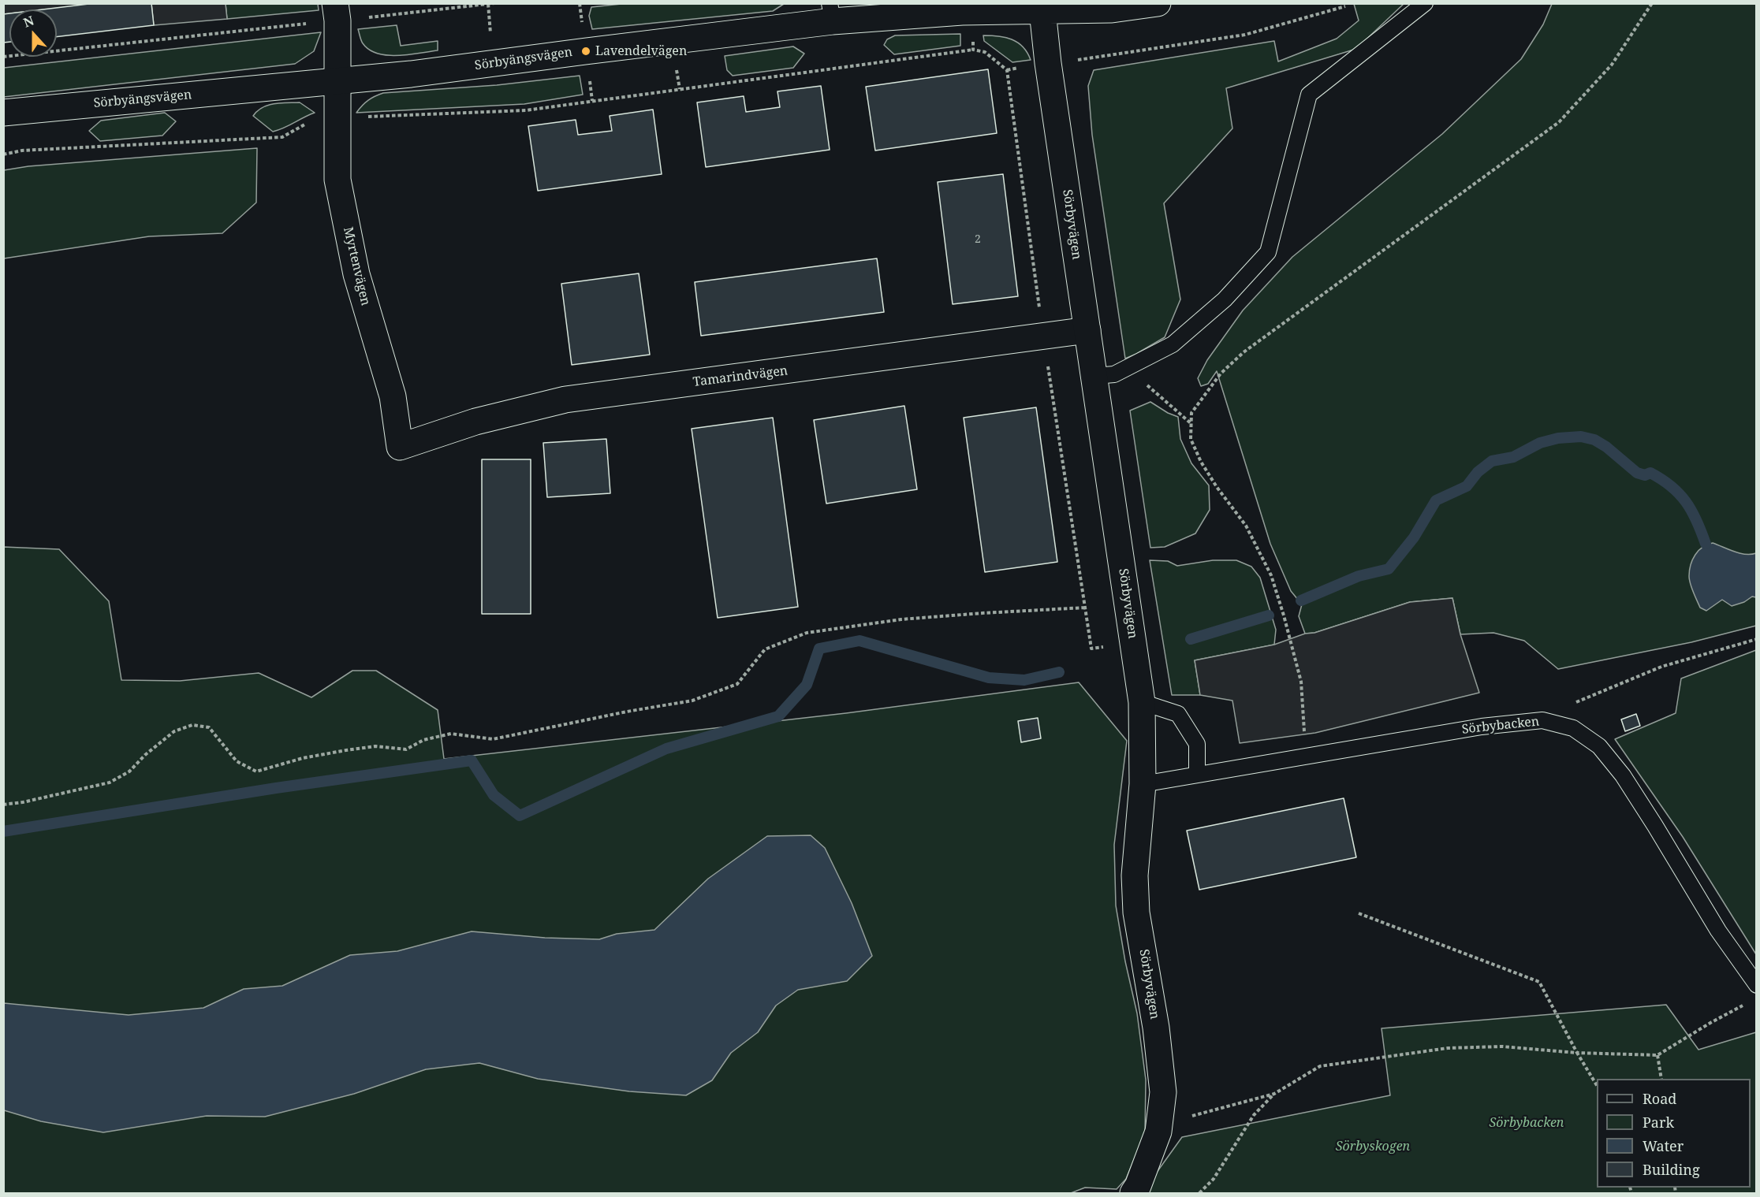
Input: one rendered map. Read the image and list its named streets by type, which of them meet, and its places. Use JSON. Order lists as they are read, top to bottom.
{
  "streets": {
    "street": [
      "Sörbyängsvägen",
      "Sörbyvägen",
      "Myrtenvägen",
      "Tamarindvägen"
    ],
    "lane": ["Sörbybacken"]
  },
  "crossings": [
    ["Sörbyängsvägen", "Sörbyvägen"],
    ["Sörbyängsvägen", "Myrtenvägen"],
    ["Sörbyvägen", "Tamarindvägen"],
    ["Sörbyvägen", "Sörbybacken"],
    ["Myrtenvägen", "Tamarindvägen"]
  ],
  "parks": ["Sörbybacken", "Sörbyskogen"],
  "places": ["Lavendelvägen"],
  "house_numbers": ["2"],
  "legend": [
    "Road",
    "Park",
    "Water",
    "Building"
  ],
  "north": "top"
}
